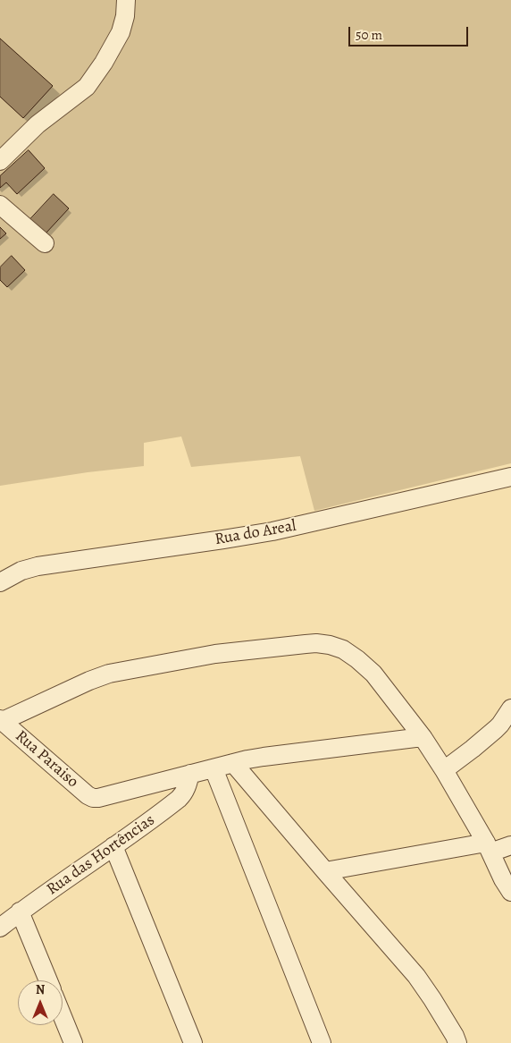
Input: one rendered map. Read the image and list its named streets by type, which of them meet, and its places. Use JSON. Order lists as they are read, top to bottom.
{
  "streets": {
    "street": ["Rua do Areal", "Rua Paraiso", "Rua das Hortências"]
  },
  "crossings": [
    ["Rua Paraiso", "Rua das Hortências"]
  ],
  "scale_bar": "50 m",
  "north": "top"
}
